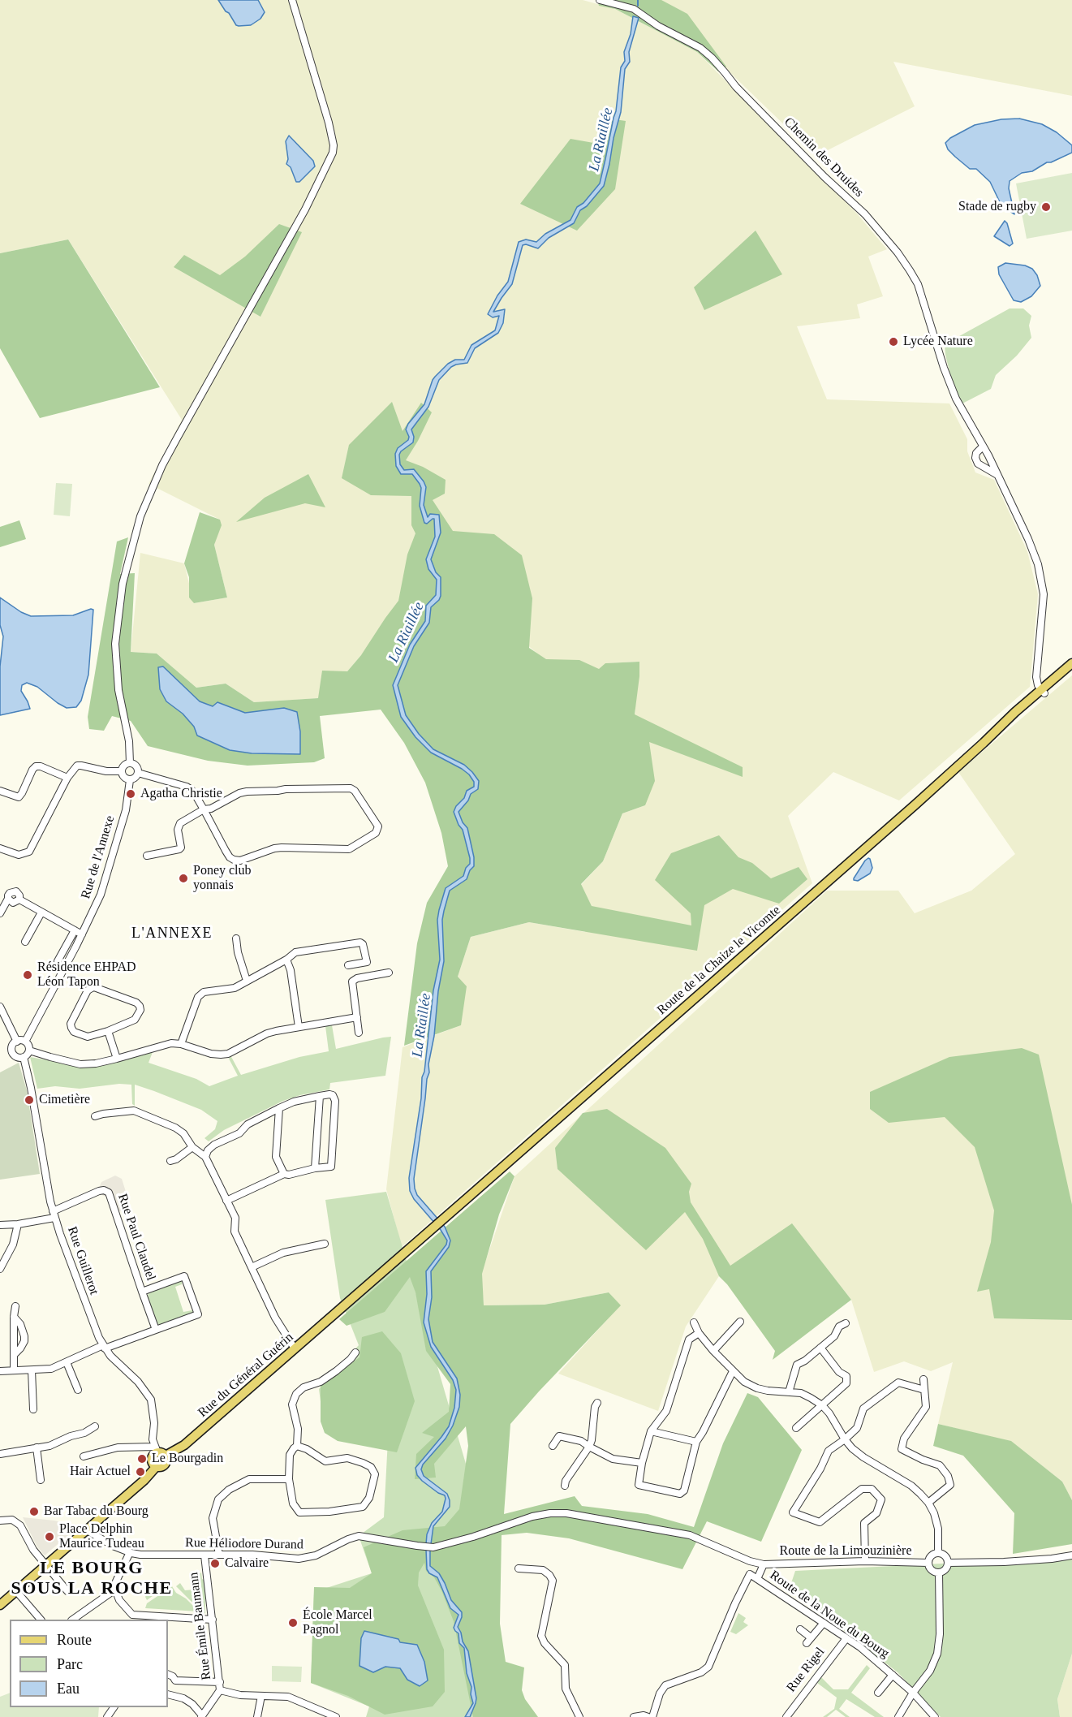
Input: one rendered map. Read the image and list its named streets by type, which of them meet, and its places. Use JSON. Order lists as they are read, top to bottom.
{
  "streets": {
    "main road": ["Route de la Chaize le Vicomte", "Rue du Général Guérin"],
    "street": [
      "Chemin des Druides",
      "Rue de l'Annexe",
      "Rue Paul Claudel",
      "Rue Guillerot",
      "Rue Héliodore Durand",
      "Route de la Limouzinière",
      "Route de la Noue du Bourg",
      "Rue Émile Baumann",
      "Rue Rigel"
    ]
  },
  "crossings": [
    ["Chemin des Druides", "Route de la Chaize le Vicomte"],
    ["Rue de l'Annexe", "Rue Guillerot"],
    ["Route de la Chaize le Vicomte", "Rue du Général Guérin"],
    ["Rue Paul Claudel", "Rue Guillerot"],
    ["Rue Guillerot", "Rue du Général Guérin"],
    ["Rue du Général Guérin", "Rue Héliodore Durand"],
    ["Rue Héliodore Durand", "Route de la Limouzinière"],
    ["Rue Héliodore Durand", "Rue Émile Baumann"],
    ["Route de la Noue du Bourg", "Rue Rigel"]
  ],
  "districts": ["L'ANNEXE", "LE BOURG SOUS LA ROCHE"],
  "water": ["La Riaillée"],
  "places": [
    "Stade de rugby",
    "Lycée Nature",
    "Agatha Christie",
    "Poney club yonnais",
    "Résidence EHPAD Léon Tapon",
    "Cimetière",
    "Le Bourgadin",
    "Hair Actuel",
    "Bar Tabac du Bourg",
    "Place Delphin Maurice Tudeau",
    "Calvaire",
    "École Marcel Pagnol"
  ],
  "legend": ["Route", "Parc", "Eau"]
}
